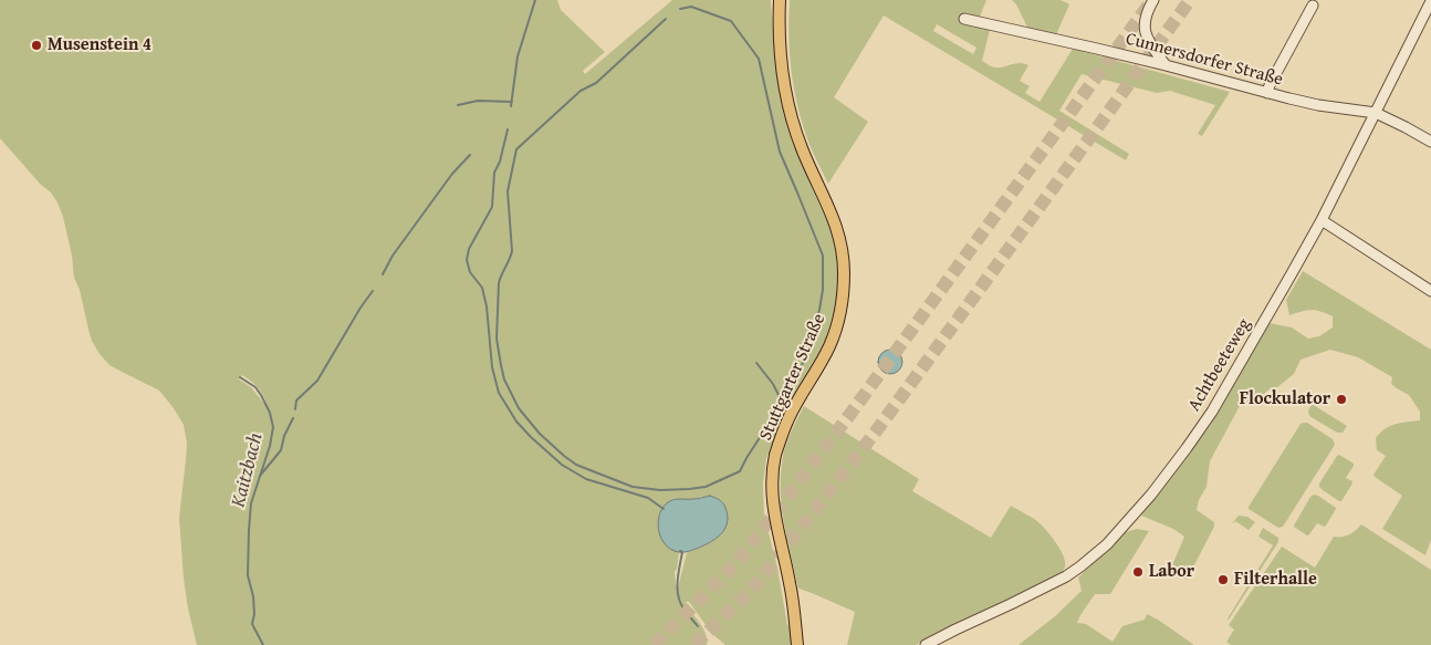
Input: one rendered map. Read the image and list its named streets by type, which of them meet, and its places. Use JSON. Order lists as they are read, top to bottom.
{
  "streets": {
    "main road": ["Stuttgarter Straße"],
    "street": ["Cunnersdorfer Straße", "Achtbeeteweg"]
  },
  "crossings": [
    ["Cunnersdorfer Straße", "Achtbeeteweg"]
  ],
  "water": ["Kaitzbach"],
  "places": [
    "Musenstein 4",
    "Flockulator",
    "Labor",
    "Filterhalle"
  ]
}
